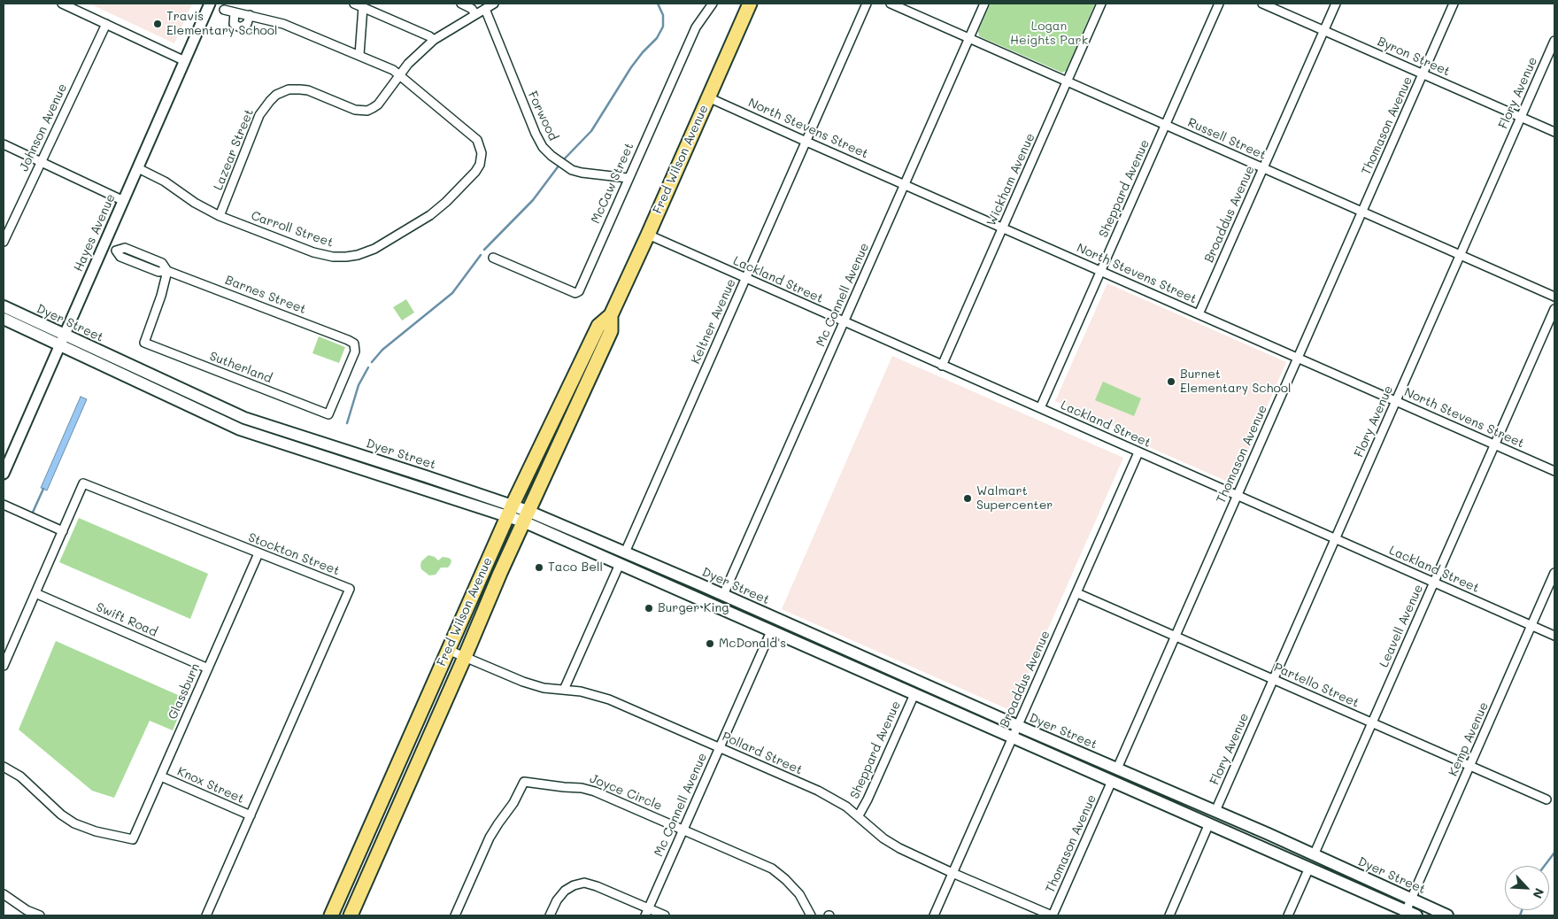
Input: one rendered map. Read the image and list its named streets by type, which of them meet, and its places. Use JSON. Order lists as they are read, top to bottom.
{
  "streets": {
    "main road": ["Fred Wilson Avenue", "Dyer Street"],
    "street": [
      "Byron Street",
      "Flory Avenue",
      "Forwood",
      "Thomason Avenue",
      "Johnson Avenue",
      "North Stevens Street",
      "Russell Street",
      "Lazear Street",
      "Wickham Avenue",
      "McCaw Street",
      "Sheppard Avenue",
      "Broaddus Avenue",
      "Carroll Street",
      "Hayes Avenue",
      "Lackland Street",
      "Barnes Street",
      "Mc Connell Avenue",
      "Keltner Avenue",
      "Sutherland",
      "Stockton Street",
      "Swift Road",
      "Leavell Avenue",
      "Partello Street",
      "Glassburn",
      "Kemp Avenue",
      "Pollard Street",
      "Knox Street",
      "Joyce Circle"
    ]
  },
  "crossings": [
    ["Byron Street", "Flory Avenue"],
    ["Byron Street", "Thomason Avenue"],
    ["Byron Street", "Broaddus Avenue"],
    ["Flory Avenue", "North Stevens Street"],
    ["Flory Avenue", "Russell Street"],
    ["Flory Avenue", "Lackland Street"],
    ["Flory Avenue", "Dyer Street"],
    ["Flory Avenue", "Partello Street"],
    ["Forwood", "Lazear Street"],
    ["Forwood", "McCaw Street"],
    ["Thomason Avenue", "North Stevens Street"],
    ["Thomason Avenue", "Russell Street"],
    ["Thomason Avenue", "Lackland Street"],
    ["Thomason Avenue", "Dyer Street"],
    ["Thomason Avenue", "Partello Street"],
    ["Thomason Avenue", "Pollard Street"],
    ["North Stevens Street", "Fred Wilson Avenue"],
    ["North Stevens Street", "Wickham Avenue"],
    ["North Stevens Street", "Sheppard Avenue"],
    ["North Stevens Street", "Broaddus Avenue"],
    ["North Stevens Street", "Mc Connell Avenue"],
    ["North Stevens Street", "Keltner Avenue"],
    ["North Stevens Street", "Leavell Avenue"],
    ["Russell Street", "Wickham Avenue"],
    ["Russell Street", "Sheppard Avenue"],
    ["Russell Street", "Broaddus Avenue"],
    ["Russell Street", "Mc Connell Avenue"],
    ["Lazear Street", "Carroll Street"],
    ["Fred Wilson Avenue", "Lackland Street"],
    ["Fred Wilson Avenue", "Dyer Street"],
    ["Fred Wilson Avenue", "Pollard Street"],
    ["Wickham Avenue", "Lackland Street"],
    ["Sheppard Avenue", "Lackland Street"],
    ["Sheppard Avenue", "Dyer Street"],
    ["Sheppard Avenue", "Pollard Street"],
    ["Broaddus Avenue", "Lackland Street"],
    ["Broaddus Avenue", "Dyer Street"],
    ["Broaddus Avenue", "Partello Street"],
    ["Broaddus Avenue", "Pollard Street"],
    ["Carroll Street", "Hayes Avenue"],
    ["Hayes Avenue", "Barnes Street"],
    ["Hayes Avenue", "Dyer Street"],
    ["Lackland Street", "Mc Connell Avenue"],
    ["Lackland Street", "Keltner Avenue"],
    ["Lackland Street", "Leavell Avenue"],
    ["Lackland Street", "Kemp Avenue"],
    ["Barnes Street", "Sutherland"],
    ["Mc Connell Avenue", "Dyer Street"],
    ["Mc Connell Avenue", "Pollard Street"],
    ["Mc Connell Avenue", "Joyce Circle"],
    ["Keltner Avenue", "Dyer Street"],
    ["Dyer Street", "Leavell Avenue"],
    ["Dyer Street", "Kemp Avenue"],
    ["Stockton Street", "Swift Road"],
    ["Stockton Street", "Glassburn"],
    ["Stockton Street", "Knox Street"],
    ["Swift Road", "Glassburn"],
    ["Leavell Avenue", "Partello Street"],
    ["Partello Street", "Kemp Avenue"],
    ["Glassburn", "Knox Street"]
  ],
  "parks": ["Logan Heights Park"],
  "places": [
    "Travis Elementary School",
    "Burnet Elementary School",
    "Walmart Supercenter",
    "Taco Bell",
    "Burger King",
    "McDonald's"
  ],
  "north": "bottom right"
}
